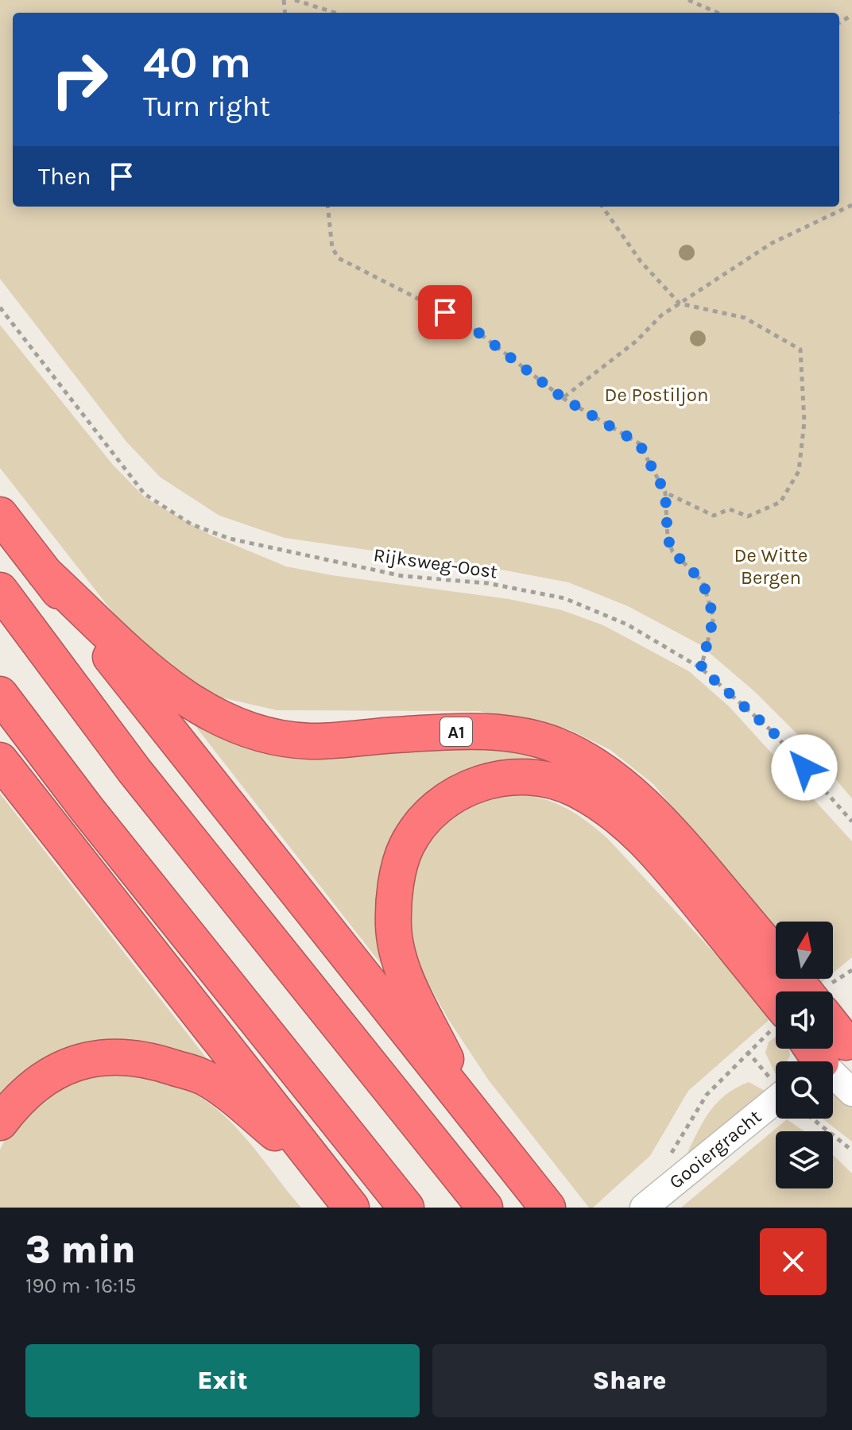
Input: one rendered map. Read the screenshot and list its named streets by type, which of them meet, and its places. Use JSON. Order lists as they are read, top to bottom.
{
  "streets": {
    "highway": ["A1"],
    "street": ["Gooiergracht"],
    "path": ["Rijksweg-Oost"]
  },
  "parks": ["De Postiljon", "De Witte Bergen"],
  "north": "top",
  "page": {
    "turn": ["40 m", "Turn right"],
    "then": "Then",
    "heading": ["3 min", "190 m · 16:15"],
    "buttons": ["Exit", "Share"]
  }
}
